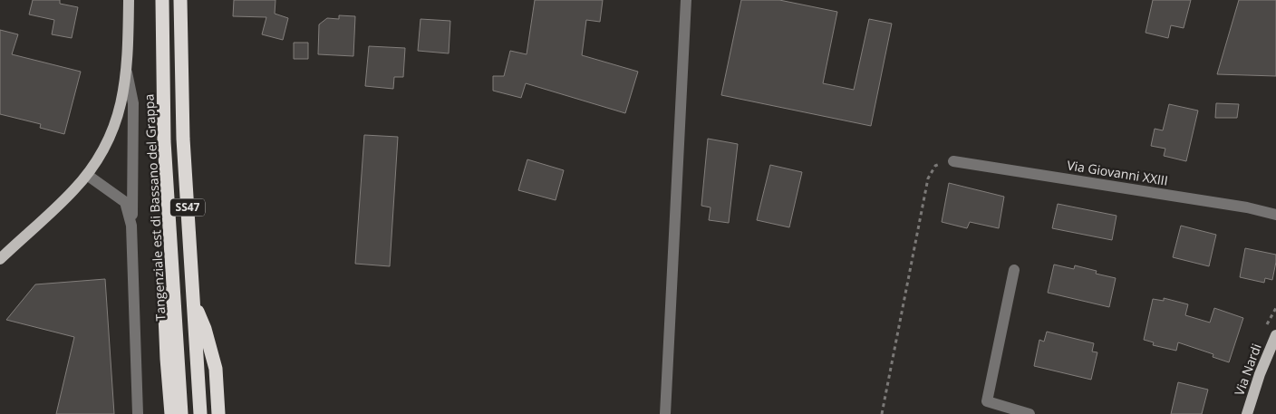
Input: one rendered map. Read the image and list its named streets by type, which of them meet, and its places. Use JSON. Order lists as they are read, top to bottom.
{
  "streets": {
    "highway": ["Tangenziale est di Bassano del Grappa", "SS47"],
    "main road": ["Via Nardi"],
    "street": ["Via Giovanni XXIII"]
  }
}
